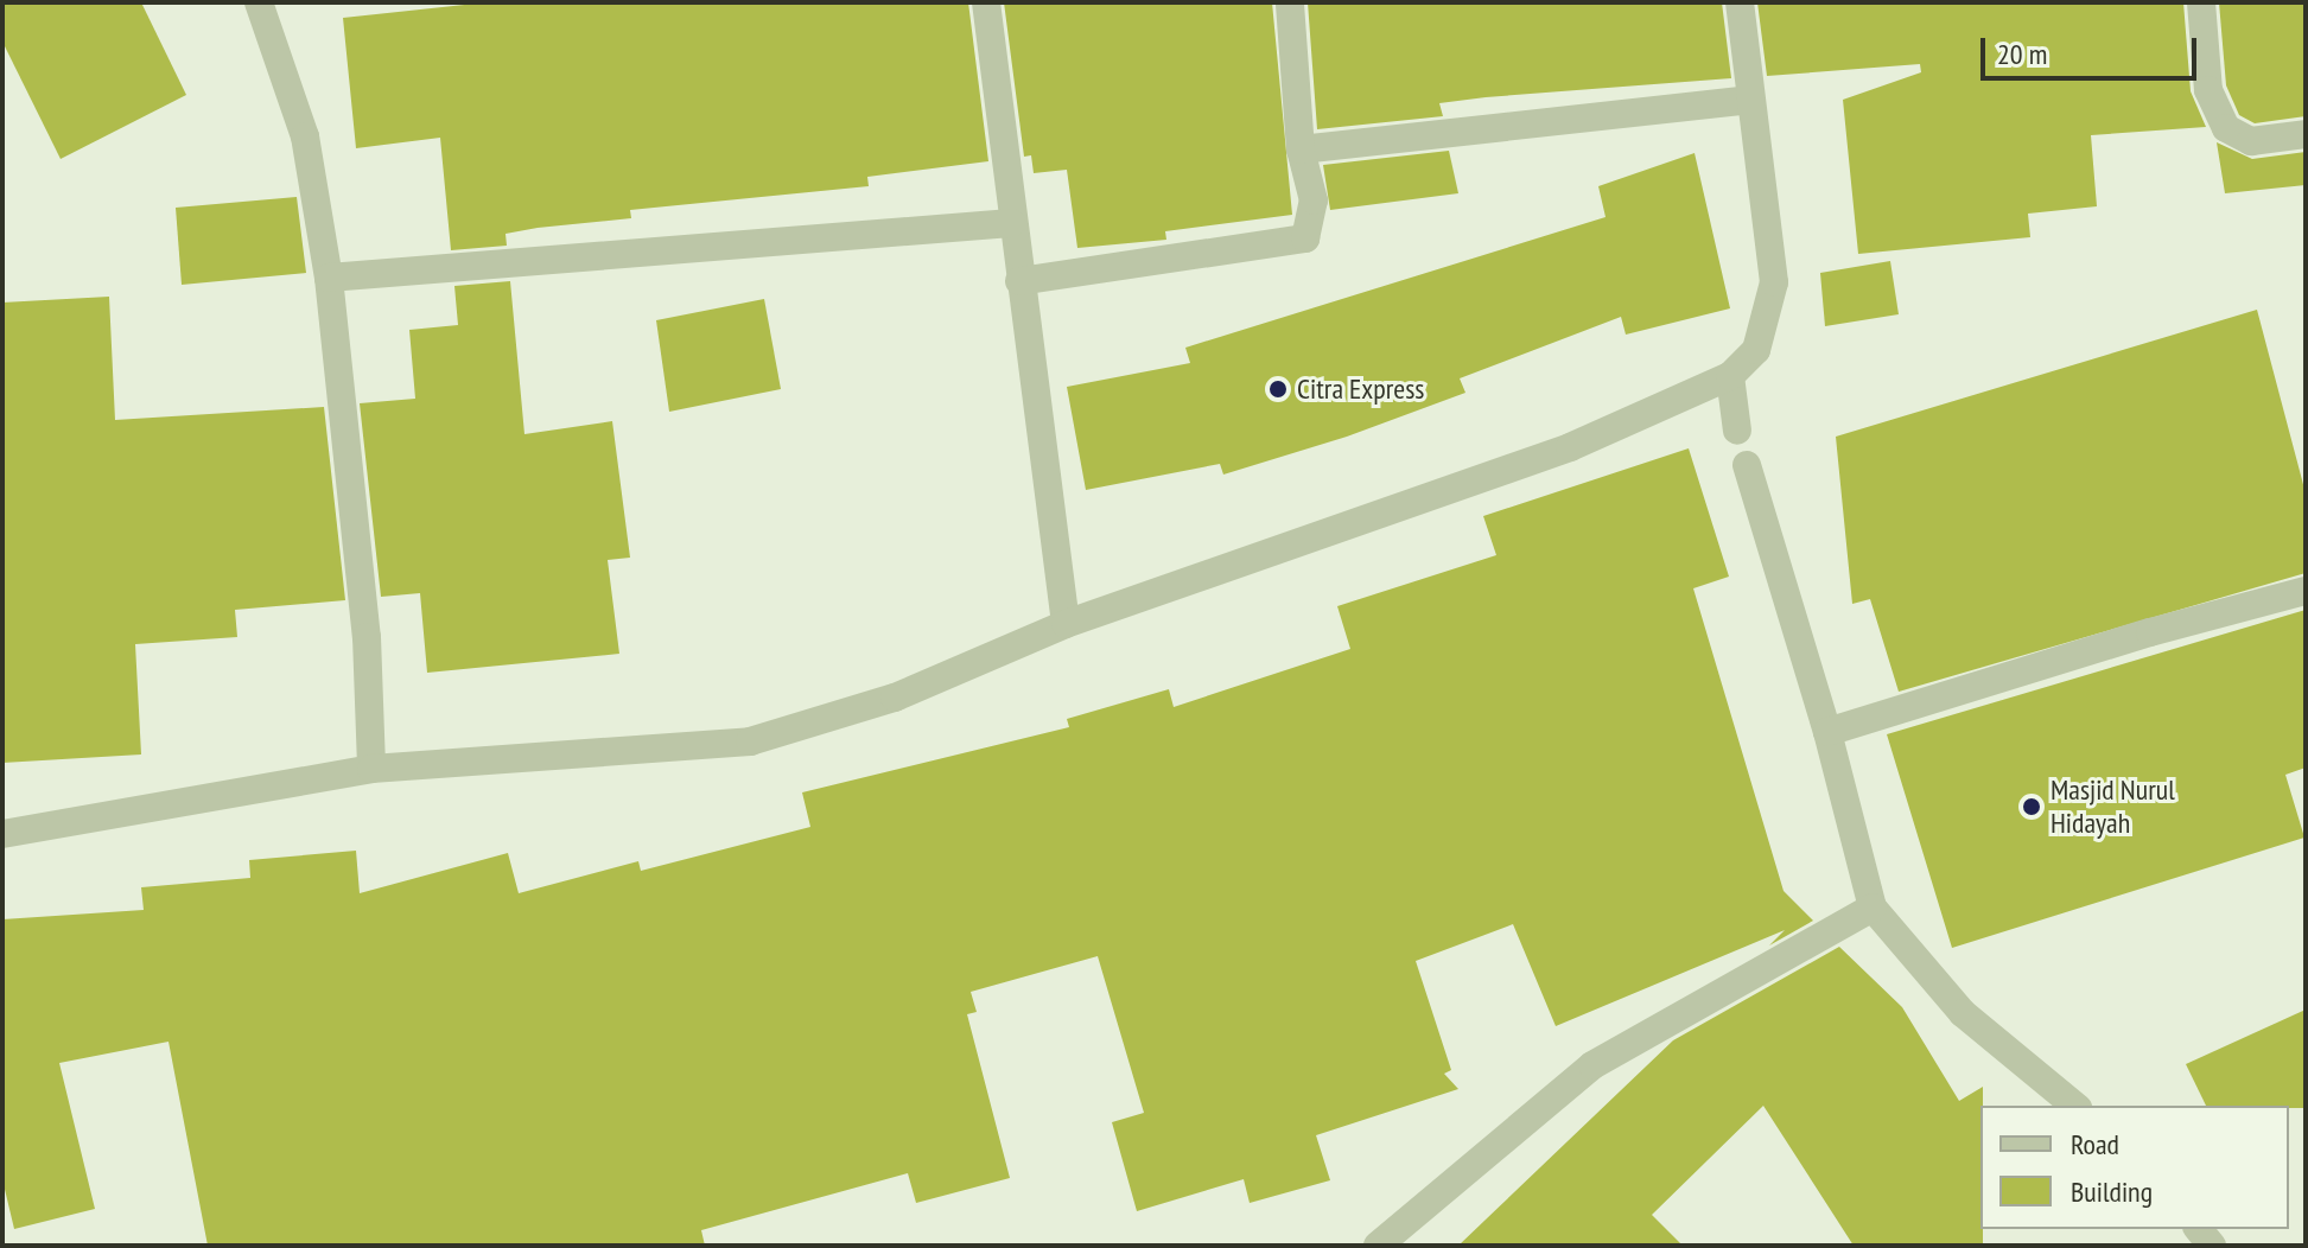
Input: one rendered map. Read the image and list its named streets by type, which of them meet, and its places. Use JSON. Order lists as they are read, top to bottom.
{
  "places": ["Citra Express", "Masjid Nurul Hidayah"],
  "legend": ["Road", "Building"],
  "scale_bar": "20 m"
}
